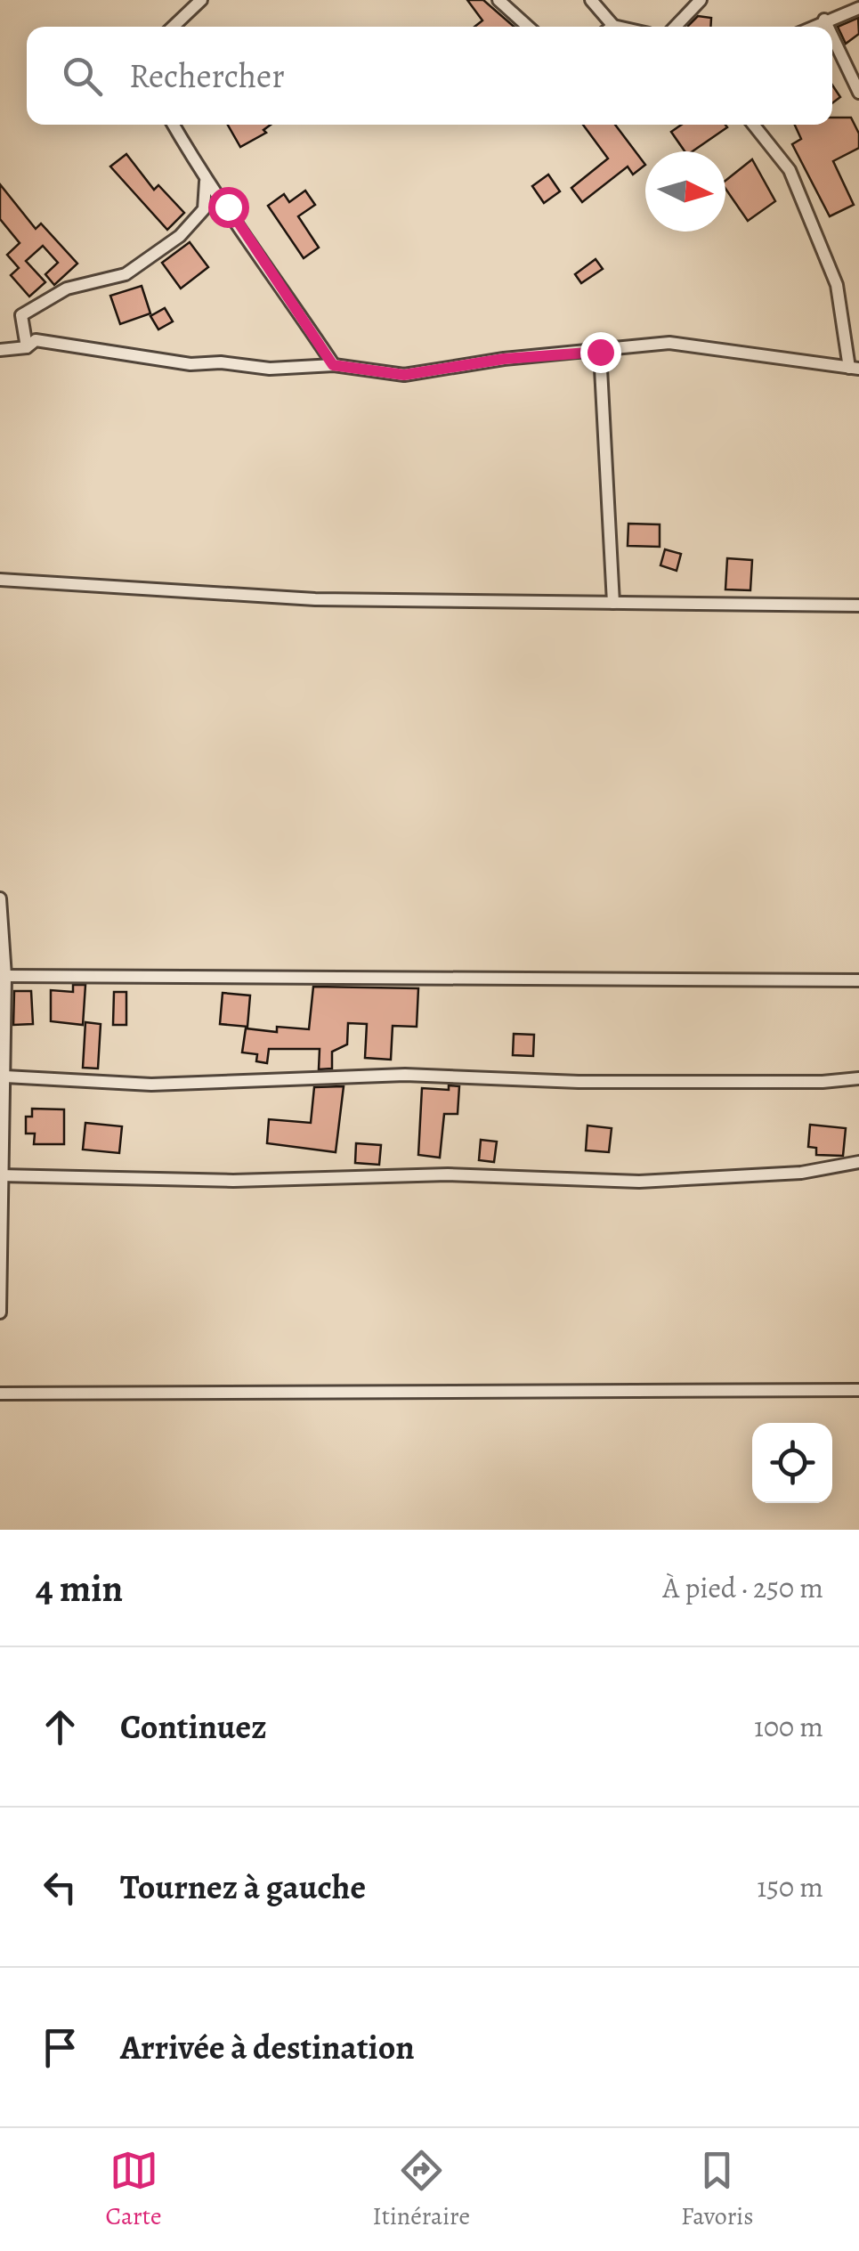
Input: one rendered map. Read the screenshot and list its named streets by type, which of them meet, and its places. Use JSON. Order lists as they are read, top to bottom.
{
  "north": "right",
  "page": {
    "search": "Rechercher",
    "heading": ["4 min", "À pied · 250 m"],
    "list": [
      ["Continuez", "100 m"],
      ["Tournez à gauche", "150 m"],
      "Arrivée à destination"
    ],
    "nav": ["Carte", "Itinéraire", "Favoris"]
  }
}
